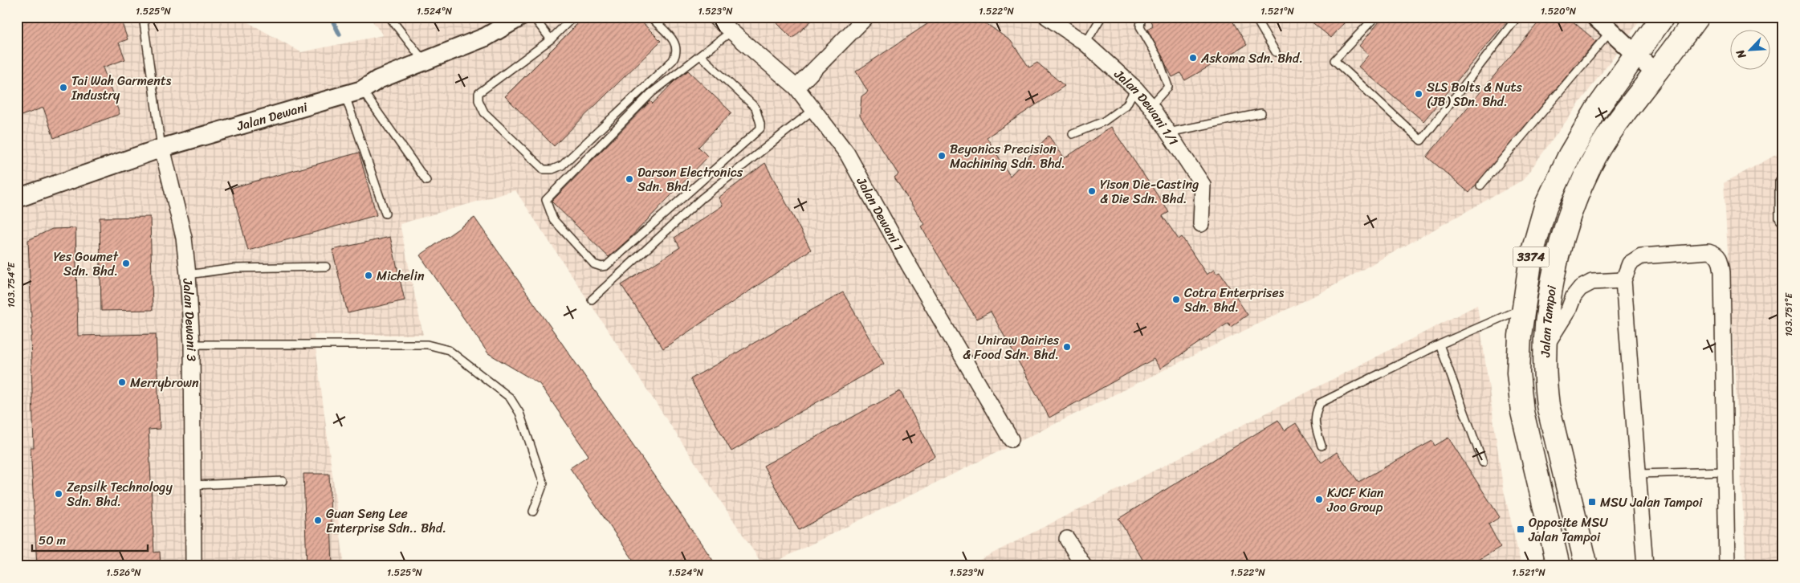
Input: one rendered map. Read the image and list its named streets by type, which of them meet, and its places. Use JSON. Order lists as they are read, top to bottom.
{
  "streets": {
    "main road": ["3374", "Jalan Tampoi"],
    "street": [
      "Jalan Dewani 1/1",
      "Jalan Dewani",
      "Jalan Dewani 1",
      "Jalan Dewani 3"
    ]
  },
  "crossings": [
    ["Jalan Dewani", "Jalan Dewani 3"]
  ],
  "places": {
    "other": [
      "Askoma Sdn. Bhd.",
      "Tai Wah Garments Industry",
      "SLS Bolts & Nuts (JB) SDn. Bhd.",
      "Beyonics Precision Machining Sdn. Bhd.",
      "Darson Electronics Sdn. Bhd.",
      "Yison Die-Casting & Die Sdn. Bhd.",
      "Yes Goumet Sdn. Bhd.",
      "Michelin",
      "Cotra Enterprises Sdn. Bhd.",
      "Uniraw Dairies & Food Sdn. Bhd.",
      "Merrybrown",
      "Zepsilk Technology Sdn. Bhd.",
      "KJCF Kian Joo Group",
      "Guan Seng Lee Enterprise Sdn.. Bhd."
    ],
    "transit": ["MSU Jalan Tampoi", "Opposite MSU Jalan Tampoi"]
  },
  "scale_bar": "50 m",
  "north": "bottom left",
  "coordinates": [
    "1.525°N",
    "1.524°N",
    "1.523°N",
    "1.522°N",
    "1.521°N",
    "1.520°N",
    "103.754°E",
    "103.751°E",
    "1.526°N"
  ]
}
